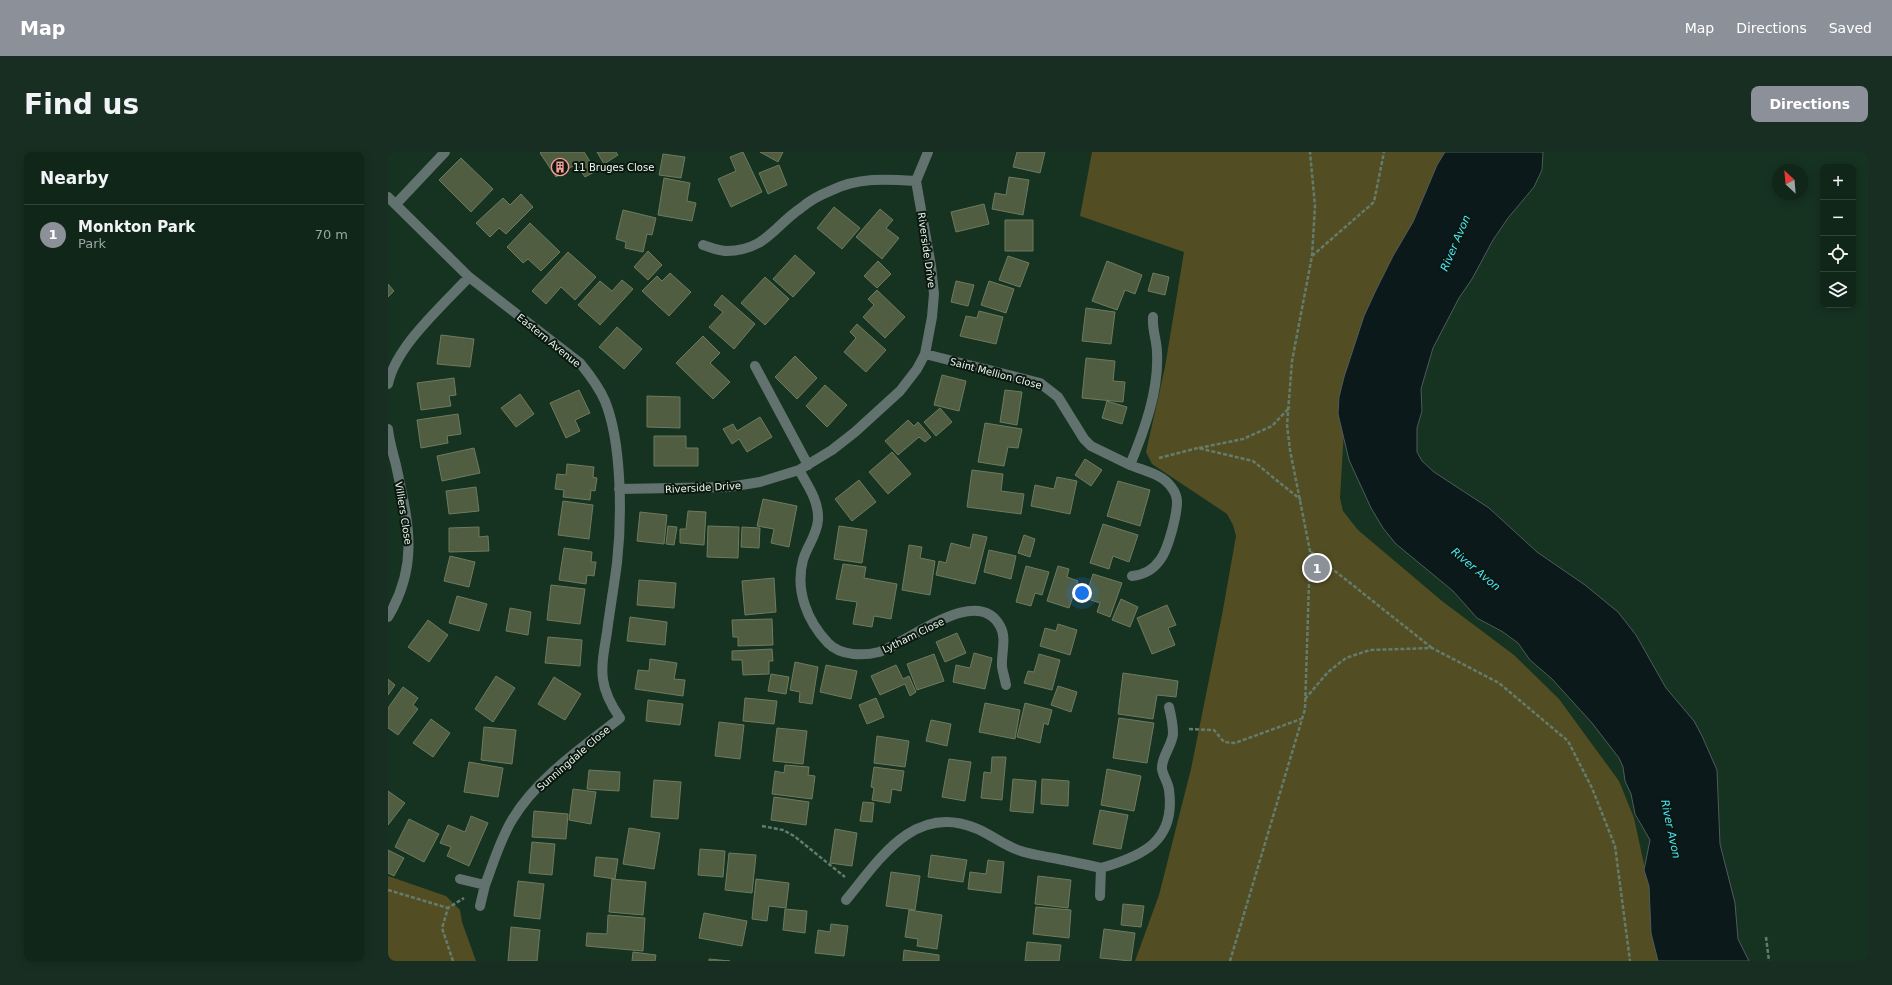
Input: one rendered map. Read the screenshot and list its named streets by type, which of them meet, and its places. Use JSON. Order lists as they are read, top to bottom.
{
  "streets": {
    "street": [
      "Riverside Drive",
      "Eastern Avenue",
      "Saint Mellion Close",
      "Villiers Close",
      "Lytham Close",
      "Sunningdale Close"
    ]
  },
  "crossings": [
    ["Riverside Drive", "Eastern Avenue"],
    ["Riverside Drive", "Saint Mellion Close"],
    ["Riverside Drive", "Lytham Close"],
    ["Eastern Avenue", "Sunningdale Close"]
  ],
  "water": ["River Avon"],
  "places": {
    "building": ["11 Bruges Close"]
  },
  "north": "top left",
  "page": {
    "header": "Map",
    "nav": ["Map", "Directions", "Saved"],
    "buttons": "Directions",
    "title": "Find us",
    "heading": "Nearby",
    "map_buttons": ["+", "−"],
    "list": [
      {
        "mark": "1",
        "name": "Monkton Park",
        "note": "Park",
        "value": "70 m"
      }
    ],
    "pins": "1"
  }
}
